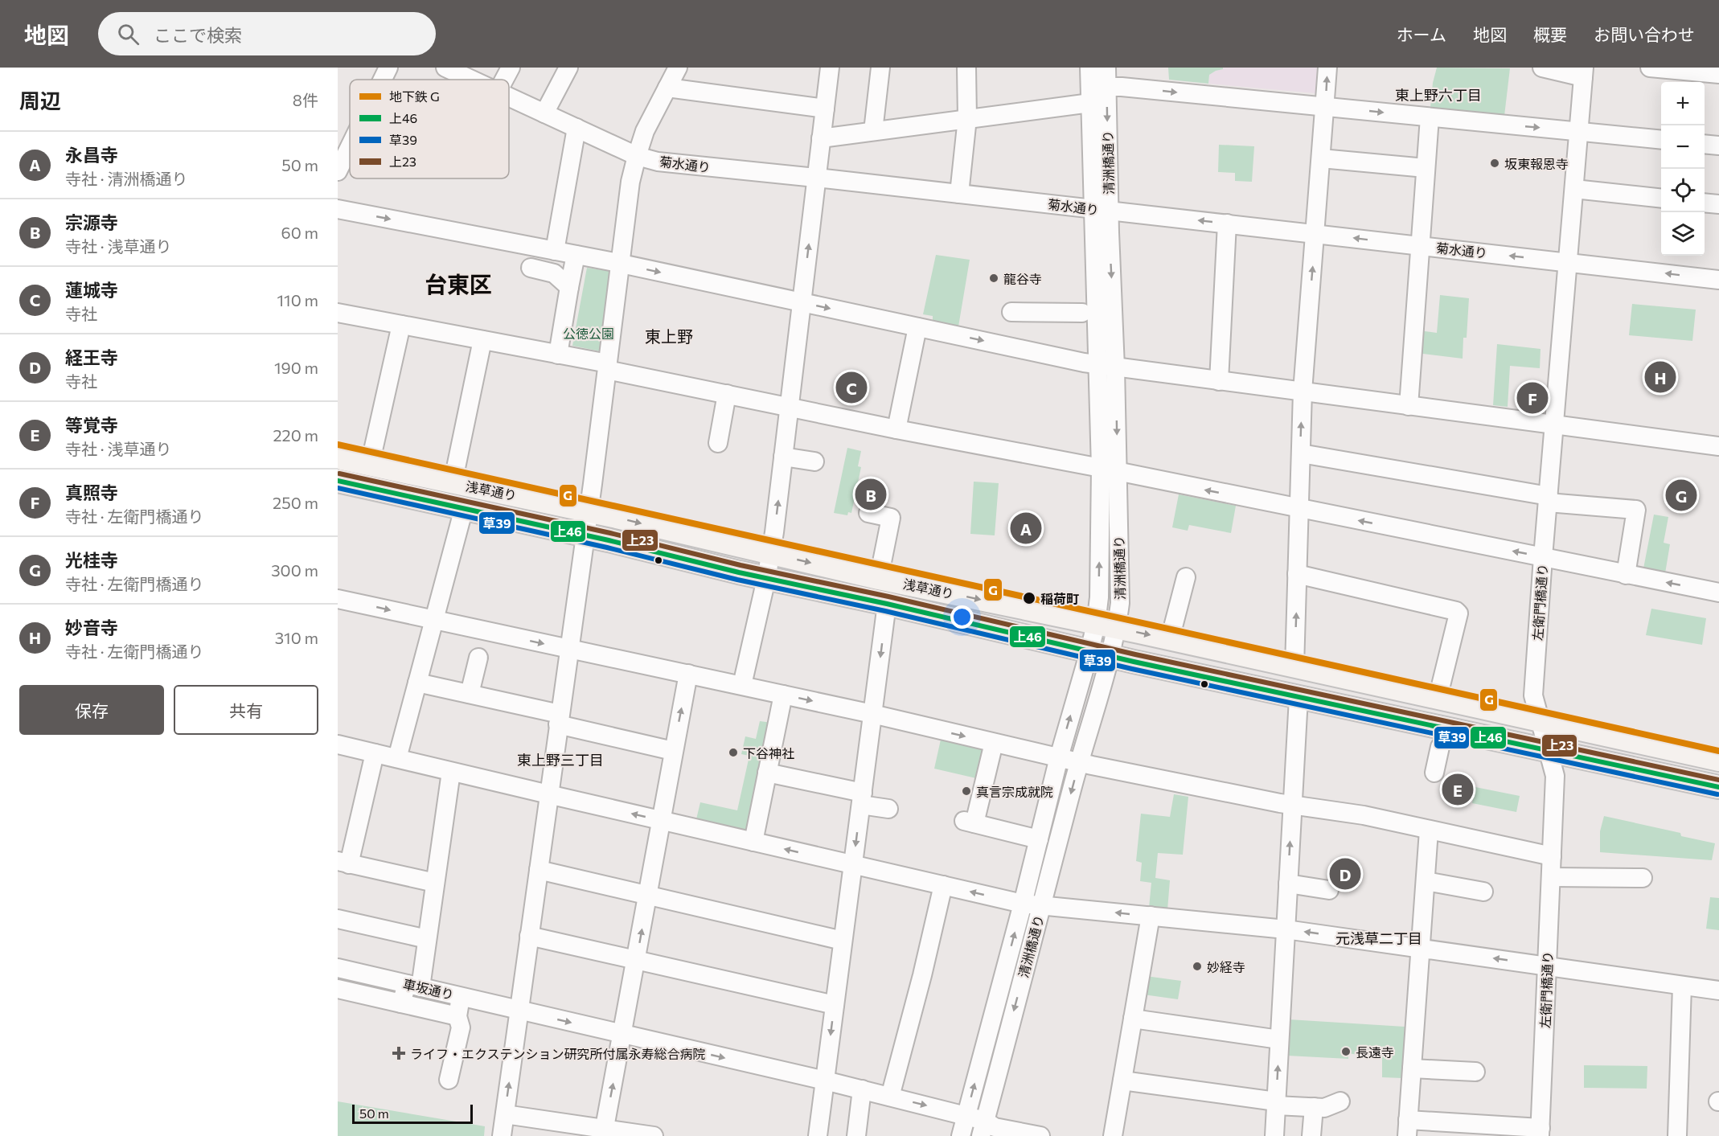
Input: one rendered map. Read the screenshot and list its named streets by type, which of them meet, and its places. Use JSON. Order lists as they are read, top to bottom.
{
  "streets": {
    "main road": ["浅草通り"],
    "street": [
      "清洲橋通り",
      "菊水通り",
      "左衛門橋通り",
      "車坂通り"
    ]
  },
  "crossings": [
    ["清洲橋通り", "菊水通り"],
    ["清洲橋通り", "浅草通り"],
    ["清洲橋通り", "車坂通り"],
    ["菊水通り", "左衛門橋通り"],
    ["浅草通り", "左衛門橋通り"]
  ],
  "districts": [
    "東上野六丁目",
    "台東区",
    "東上野",
    "東上野三丁目",
    "元浅草二丁目"
  ],
  "parks": ["公徳公園"],
  "places": {
    "other": [
      "坂東報恩寺",
      "龍谷寺",
      "稲荷町",
      "下谷神社",
      "真言宗成就院",
      "妙経寺",
      "長遠寺"
    ],
    "health": ["ライフ・エクステンション研究所付属永寿総合病院"]
  },
  "lines": [
    "metro line G",
    "transit line 上23",
    "transit line 上46",
    "transit line 草39"
  ],
  "legend": [
    "地下鉄 G",
    "上46",
    "草39",
    "上23"
  ],
  "scale_bar": "50 m",
  "page": {
    "header": "地図",
    "search": "ここで検索",
    "nav": [
      "ホーム",
      "地図",
      "概要",
      "お問い合わせ"
    ],
    "heading": ["周辺", "8件"],
    "map_buttons": ["+", "−"],
    "list": [
      {
        "mark": "A",
        "name": "永昌寺",
        "note": "寺社 · 清洲橋通り",
        "value": "50 m"
      },
      {
        "mark": "B",
        "name": "宗源寺",
        "note": "寺社 · 浅草通り",
        "value": "60 m"
      },
      {
        "mark": "C",
        "name": "蓮城寺",
        "note": "寺社",
        "value": "110 m"
      },
      {
        "mark": "D",
        "name": "経王寺",
        "note": "寺社",
        "value": "190 m"
      },
      {
        "mark": "E",
        "name": "等覚寺",
        "note": "寺社 · 浅草通り",
        "value": "220 m"
      },
      {
        "mark": "F",
        "name": "真照寺",
        "note": "寺社 · 左衛門橋通り",
        "value": "250 m"
      },
      {
        "mark": "G",
        "name": "光桂寺",
        "note": "寺社 · 左衛門橋通り",
        "value": "300 m"
      },
      {
        "mark": "H",
        "name": "妙音寺",
        "note": "寺社 · 左衛門橋通り",
        "value": "310 m"
      }
    ],
    "pins": [
      "H",
      "C",
      "F",
      "B",
      "G",
      "A",
      "E",
      "D"
    ],
    "buttons": ["保存", "共有"],
    "scale": "50 m"
  }
}
